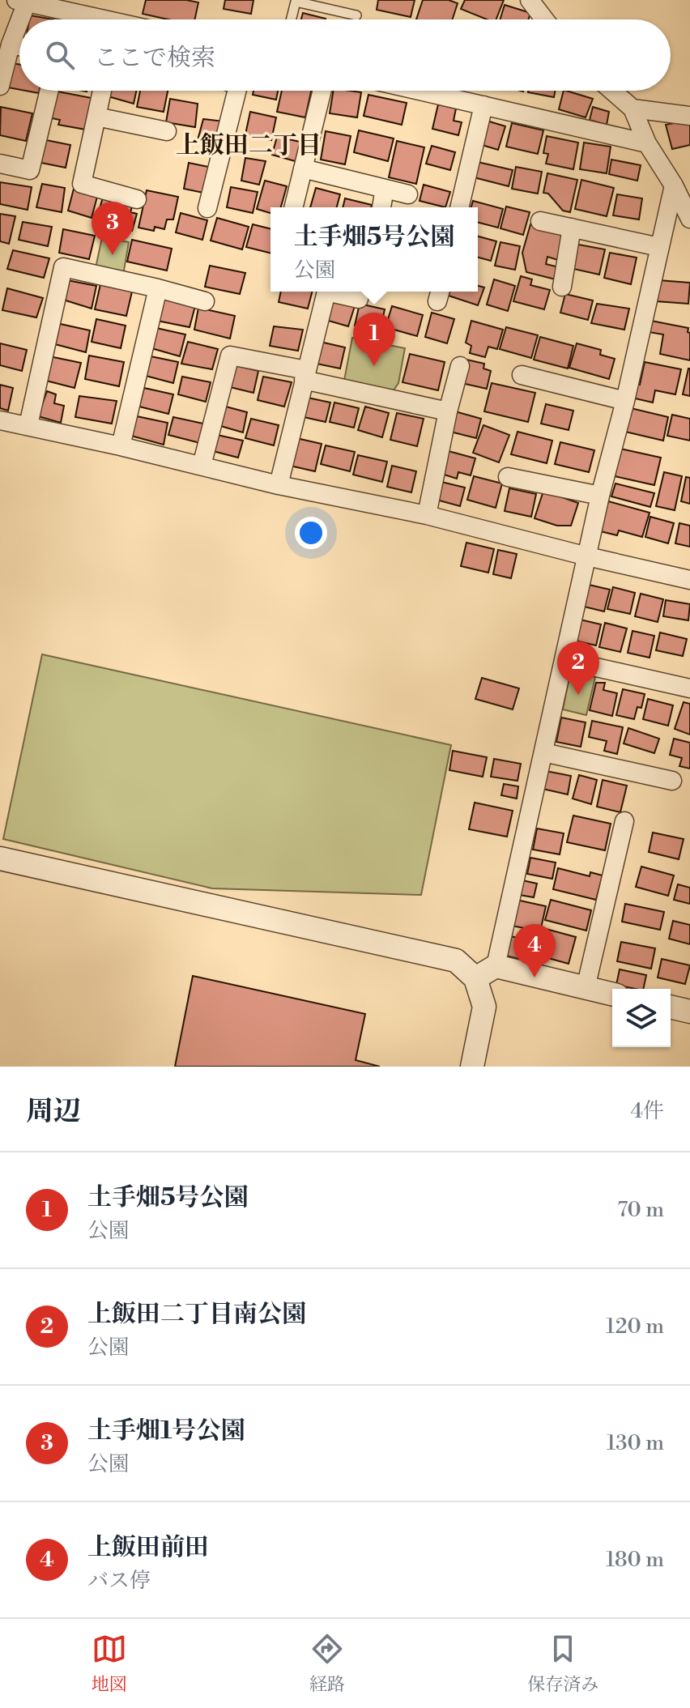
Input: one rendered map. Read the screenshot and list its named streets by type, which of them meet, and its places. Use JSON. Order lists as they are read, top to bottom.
{
  "districts": ["上飯田二丁目"],
  "page": {
    "search": "ここで検索",
    "pins": [
      "3",
      "1",
      "2",
      "4"
    ],
    "popup": ["土手畑5号公園", "公園"],
    "heading": ["周辺", "4件"],
    "list": [
      {
        "mark": "1",
        "name": "土手畑5号公園",
        "note": "公園",
        "value": "70 m"
      },
      {
        "mark": "2",
        "name": "上飯田二丁目南公園",
        "note": "公園",
        "value": "120 m"
      },
      {
        "mark": "3",
        "name": "土手畑1号公園",
        "note": "公園",
        "value": "130 m"
      },
      {
        "mark": "4",
        "name": "上飯田前田",
        "note": "バス停",
        "value": "180 m"
      }
    ],
    "nav": ["地図", "経路", "保存済み"]
  }
}
